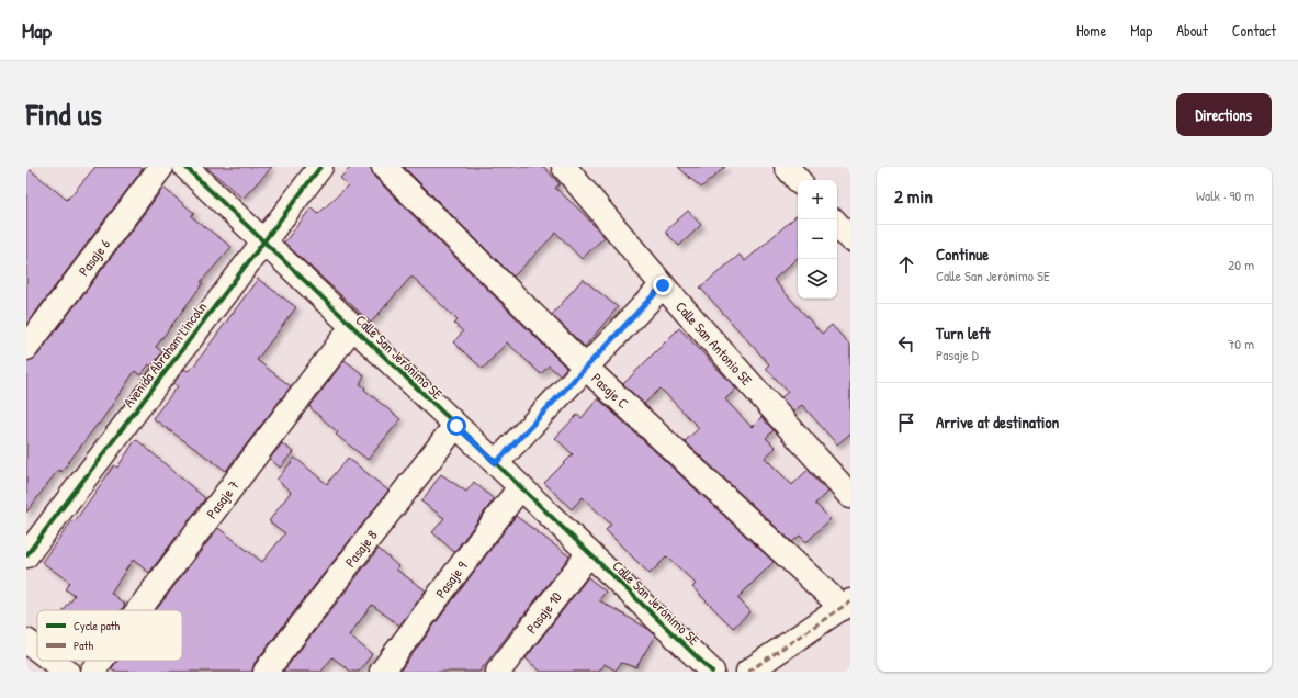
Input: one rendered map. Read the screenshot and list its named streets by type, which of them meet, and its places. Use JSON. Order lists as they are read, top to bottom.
{
  "streets": {
    "street": [
      "Pasaje 6",
      "Calle San Antonio SE",
      "Avenida Abraham Lincoln",
      "Calle San Jerónimo SE",
      "Pasaje C",
      "Pasaje 7",
      "Pasaje 8",
      "Pasaje 9",
      "Pasaje 10"
    ]
  },
  "crossings": [
    ["Avenida Abraham Lincoln", "Calle San Jerónimo SE"],
    ["Calle San Jerónimo SE", "Pasaje 7"],
    ["Calle San Jerónimo SE", "Pasaje 8"],
    ["Calle San Jerónimo SE", "Pasaje 9"],
    ["Calle San Jerónimo SE", "Pasaje 10"]
  ],
  "legend": ["Cycle path", "Path"],
  "page": {
    "header": "Map",
    "nav": [
      "Home",
      "Map",
      "About",
      "Contact"
    ],
    "title": "Find us",
    "buttons": "Directions",
    "heading": ["2 min", "Walk · 90 m"],
    "map_buttons": ["+", "−"],
    "list": [
      ["Continue", "Calle San Jerónimo SE", "20 m"],
      ["Turn left", "Pasaje D", "70 m"],
      "Arrive at destination"
    ]
  }
}
